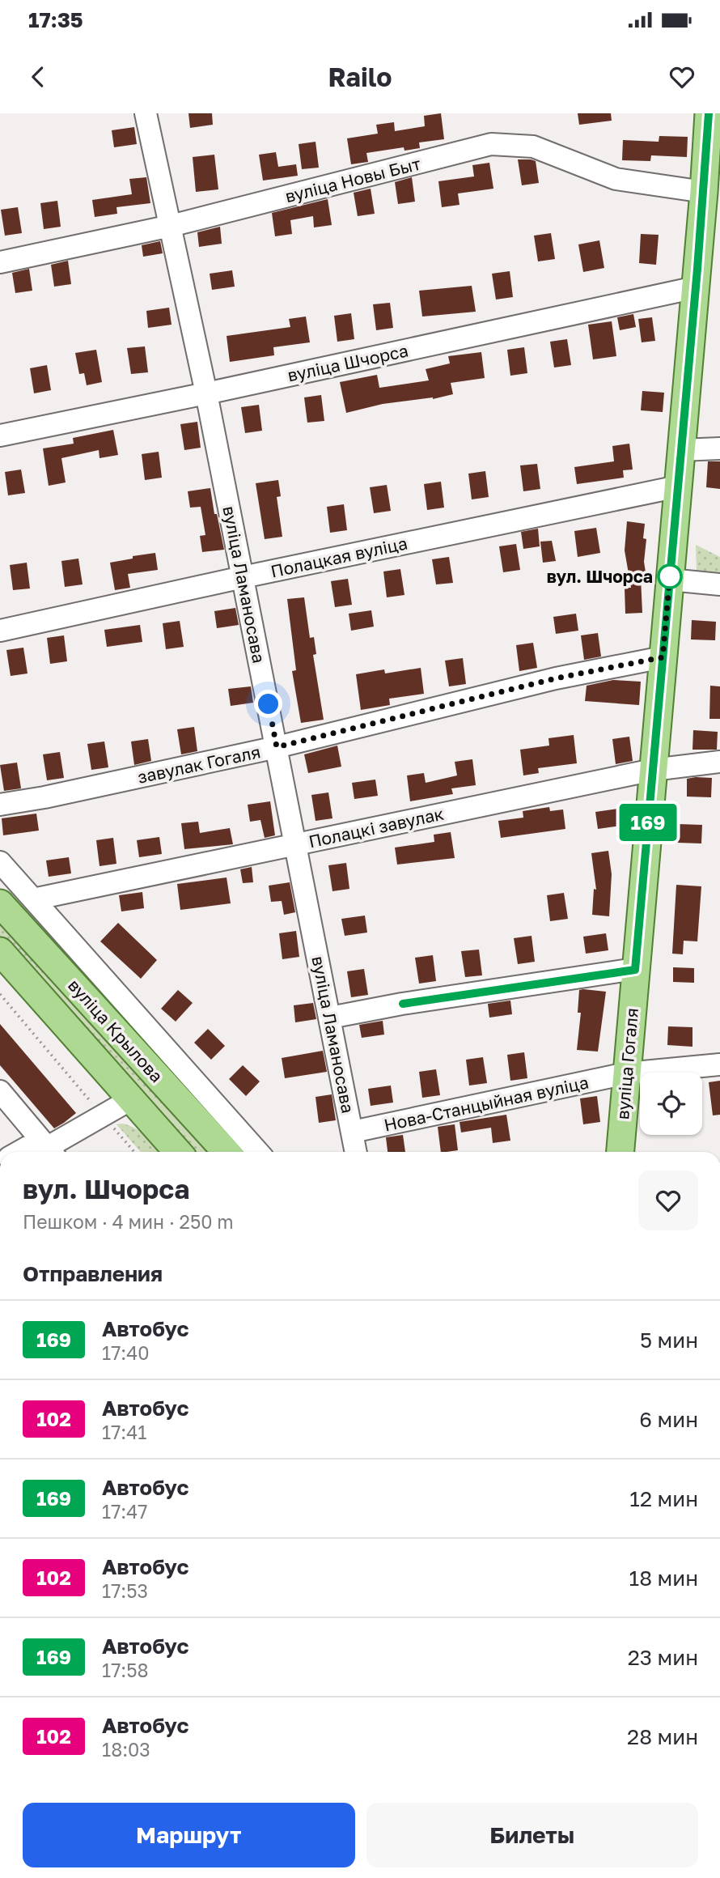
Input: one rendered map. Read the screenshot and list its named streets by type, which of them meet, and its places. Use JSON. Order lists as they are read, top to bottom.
{
  "streets": {
    "main road": ["вуліца Крылова", "вуліца Гогаля"],
    "street": [
      "вуліца Новы Быт",
      "вуліца Шчорса",
      "Полацкая вуліца",
      "вуліца Ламаносава",
      "завулак Гогаля",
      "Полацкі завулак",
      "Нова-Станцыйная вуліца"
    ]
  },
  "crossings": [
    ["вуліца Новы Быт", "вуліца Ламаносава"],
    ["вуліца Новы Быт", "вуліца Гогаля"],
    ["вуліца Шчорса", "вуліца Ламаносава"],
    ["вуліца Шчорса", "вуліца Гогаля"],
    ["Полацкая вуліца", "вуліца Ламаносава"],
    ["Полацкая вуліца", "вуліца Гогаля"],
    ["вуліца Ламаносава", "завулак Гогаля"],
    ["вуліца Ламаносава", "Полацкі завулак"],
    ["вуліца Ламаносава", "Нова-Станцыйная вуліца"],
    ["завулак Гогаля", "вуліца Гогаля"],
    ["Полацкі завулак", "вуліца Гогаля"],
    ["вуліца Гогаля", "Нова-Станцыйная вуліца"]
  ],
  "places": ["вул. Шчорса"],
  "lines": ["bus line 169"],
  "page": {
    "status": "17:35",
    "header": "Railo",
    "on_map": "169",
    "heading": [
      ["вул. Шчорса", "Пешком · 4 мин · 250 m"],
      "Отправления"
    ],
    "list": [
      {
        "mark": "169",
        "name": "Автобус",
        "note": "17:40",
        "value": "5 мин"
      },
      {
        "mark": "102",
        "name": "Автобус",
        "note": "17:41",
        "value": "6 мин"
      },
      {
        "mark": "169",
        "name": "Автобус",
        "note": "17:47",
        "value": "12 мин"
      },
      {
        "mark": "102",
        "name": "Автобус",
        "note": "17:53",
        "value": "18 мин"
      },
      {
        "mark": "169",
        "name": "Автобус",
        "note": "17:58",
        "value": "23 мин"
      },
      {
        "mark": "102",
        "name": "Автобус",
        "note": "18:03",
        "value": "28 мин"
      }
    ],
    "buttons": ["Маршрут", "Билеты"]
  }
}
